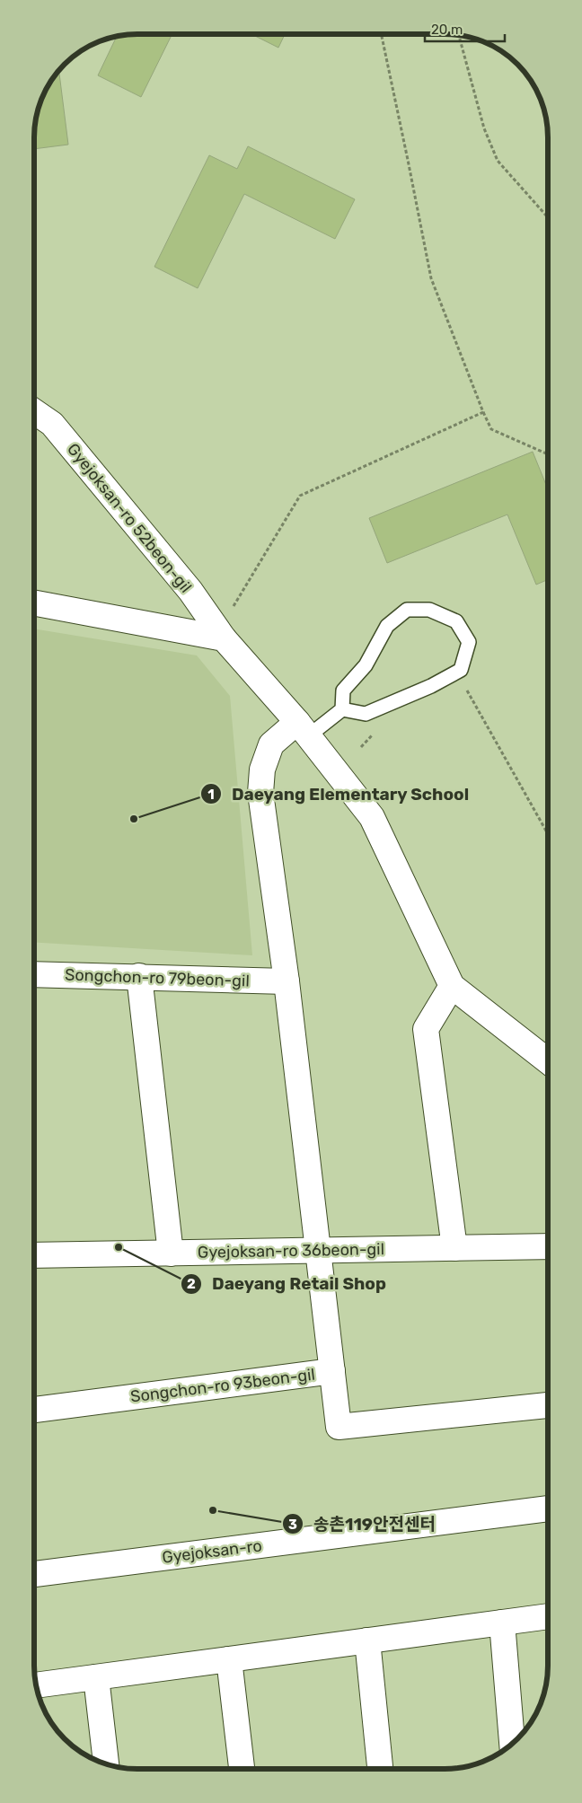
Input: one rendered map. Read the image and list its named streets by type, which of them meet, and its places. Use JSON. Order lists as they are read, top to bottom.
{
  "streets": {
    "street": [
      "Gyejoksan-ro 52beon-gil",
      "Songchon-ro 79beon-gil",
      "Gyejoksan-ro 36beon-gil",
      "Songchon-ro 93beon-gil",
      "Gyejoksan-ro"
    ]
  },
  "places": ["Daeyang Elementary School", "Daeyang Retail Shop", "송촌119안전센터"],
  "scale_bar": "20 m"
}
